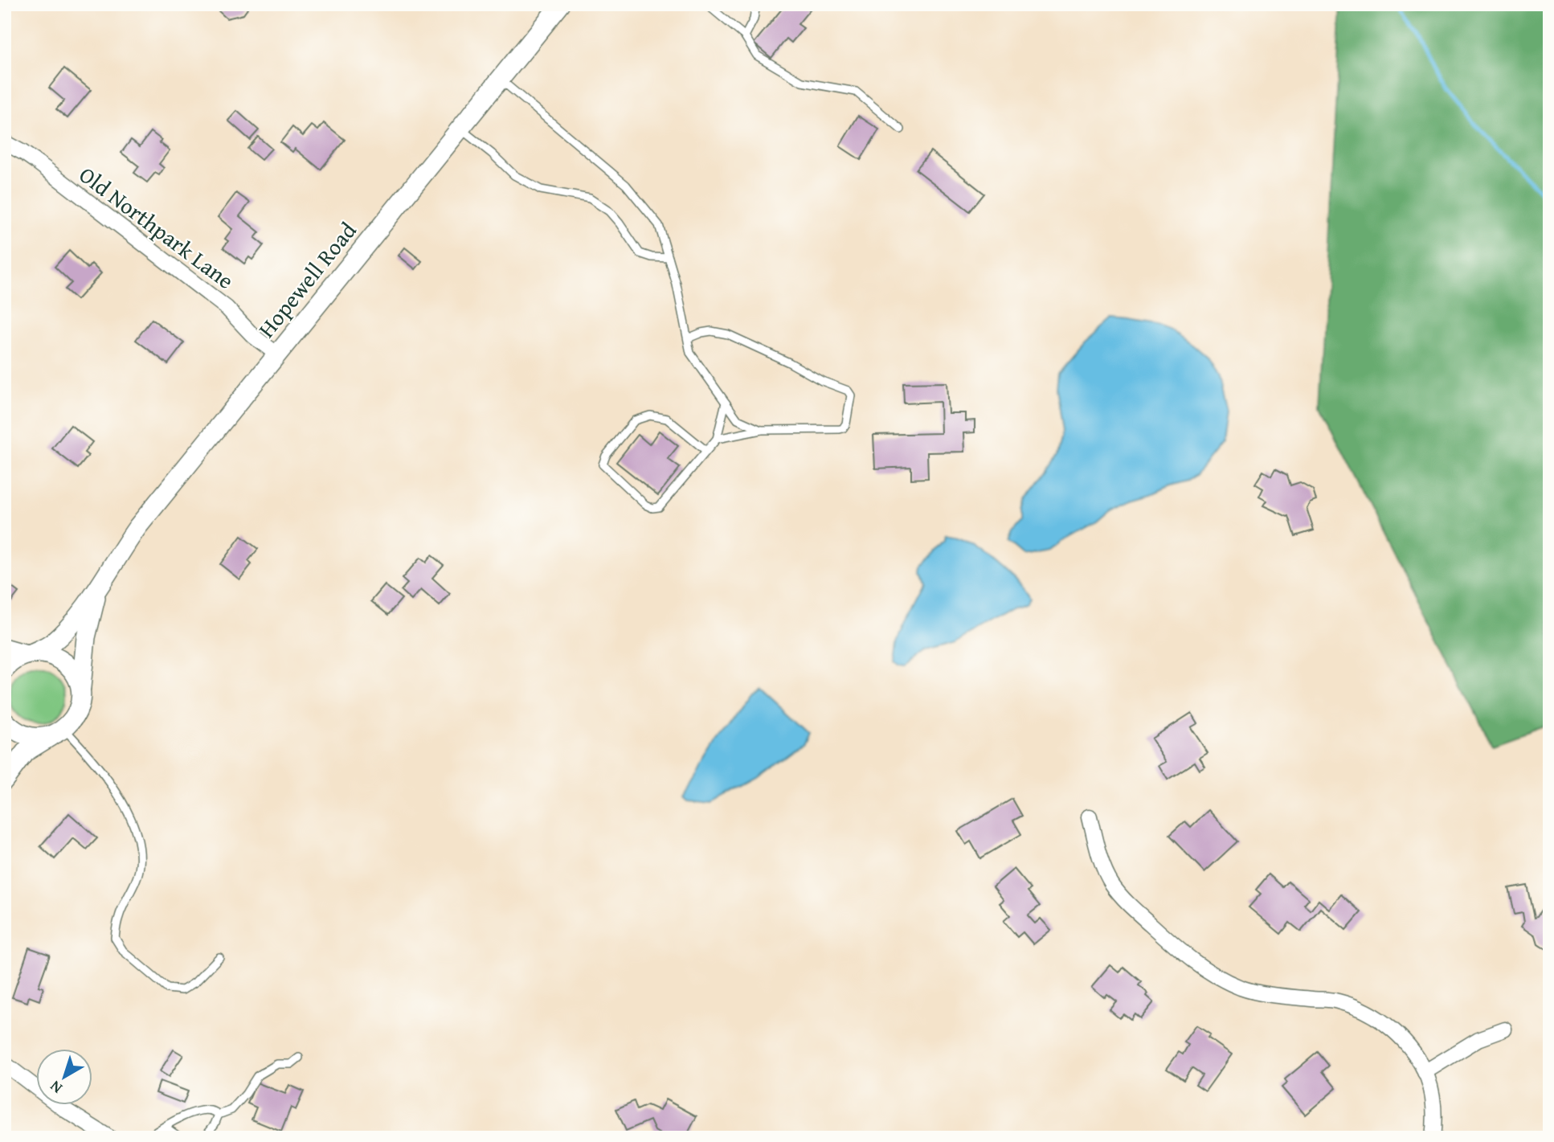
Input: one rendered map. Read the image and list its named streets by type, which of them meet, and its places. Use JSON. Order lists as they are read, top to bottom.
{
  "streets": {
    "street": ["Old Northpark Lane", "Hopewell Road"]
  },
  "crossings": [
    ["Old Northpark Lane", "Hopewell Road"]
  ],
  "north": "bottom left"
}
